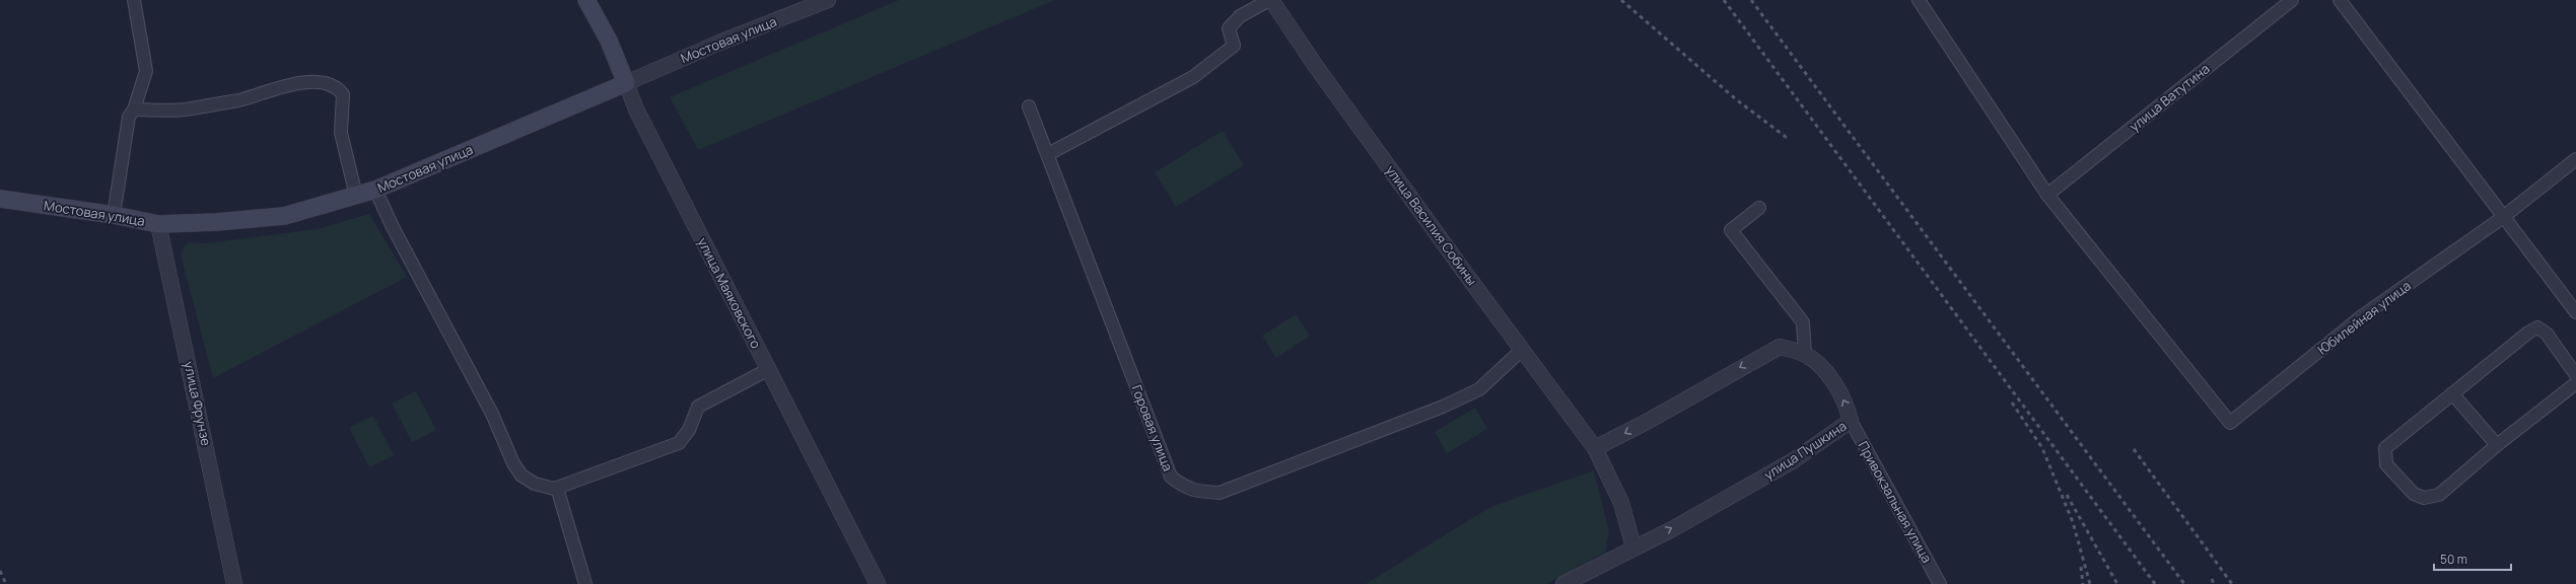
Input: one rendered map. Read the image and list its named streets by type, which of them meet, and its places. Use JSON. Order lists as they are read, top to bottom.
{
  "streets": {
    "main road": ["Мостовая улица", "улица Маяковского"],
    "street": [
      "улица Ватутина",
      "улица Василия Собины",
      "Юбилейная улица",
      "улица Фрунзе",
      "Горовая улица",
      "улица Пушкина",
      "Привокзальная улица"
    ]
  },
  "crossings": [
    ["Мостовая улица", "улица Маяковского"],
    ["Мостовая улица", "улица Фрунзе"],
    ["улица Ватутина", "Юбилейная улица"],
    ["улица Василия Собины", "Горовая улица"],
    ["улица Василия Собины", "улица Пушкина"],
    ["улица Пушкина", "Привокзальная улица"]
  ],
  "scale_bar": "50 m"
}
